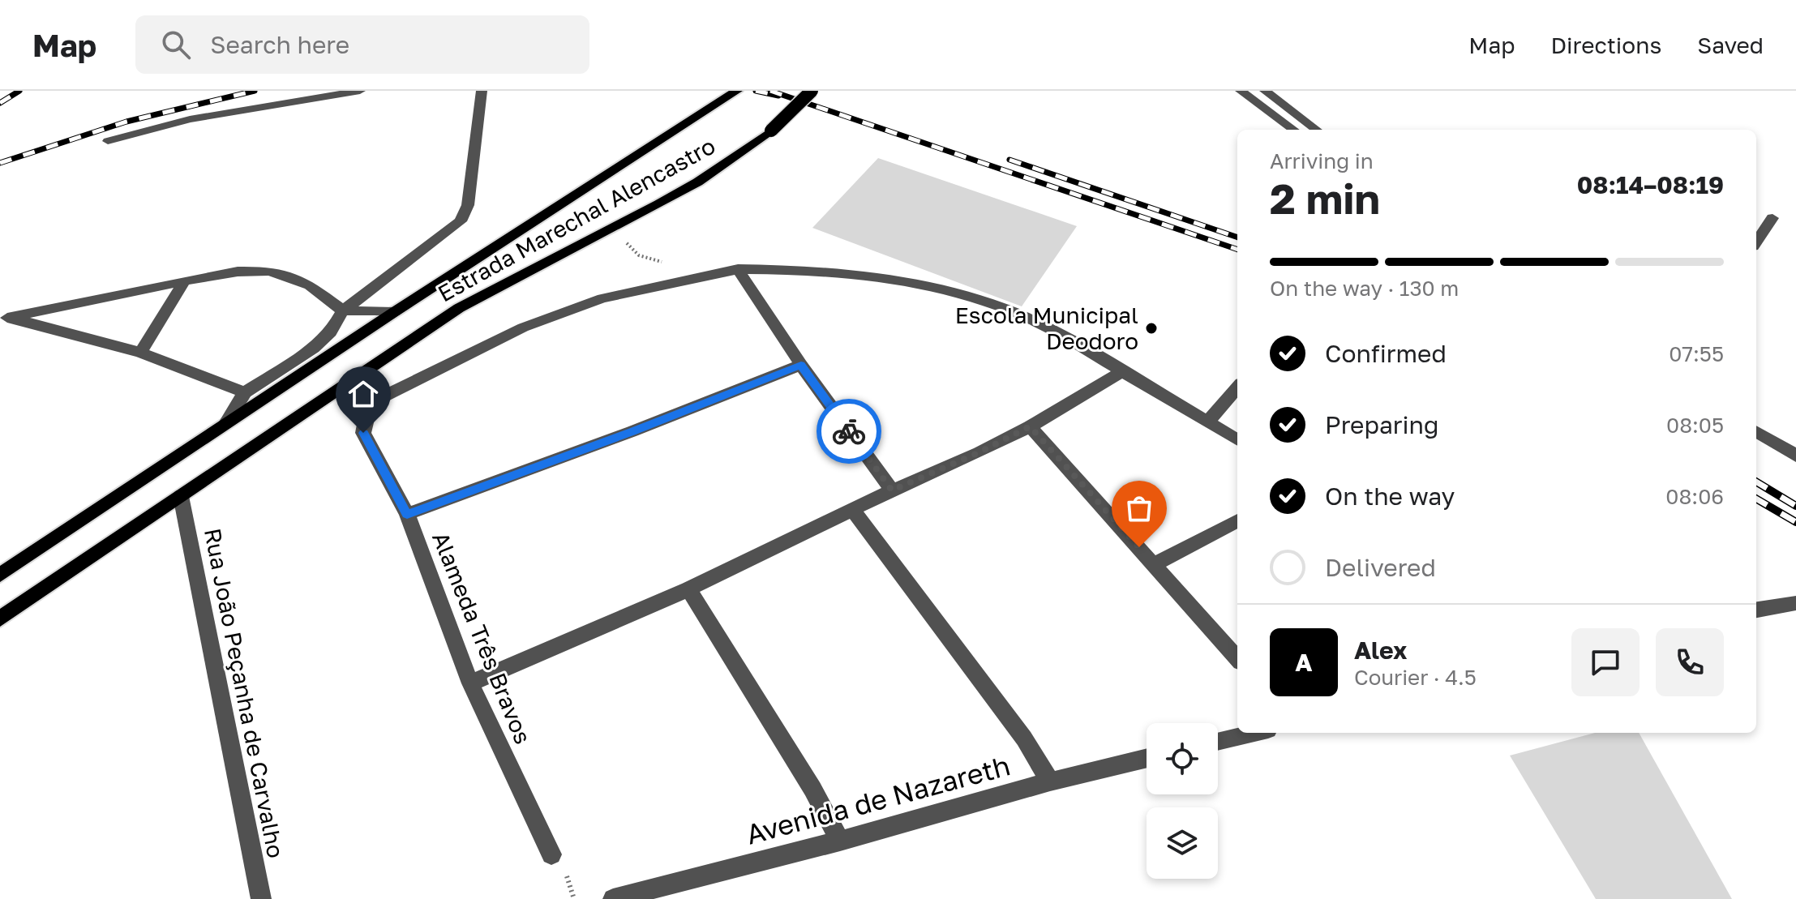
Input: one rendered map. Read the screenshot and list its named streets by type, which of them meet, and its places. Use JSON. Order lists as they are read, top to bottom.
{
  "streets": {
    "main road": ["Estrada Marechal Alencastro"],
    "street": ["Alameda Três Bravos", "Rua João Peçanha de Carvalho", "Avenida de Nazareth"]
  },
  "crossings": [
    ["Estrada Marechal Alencastro", "Rua João Peçanha de Carvalho"]
  ],
  "places": ["Escola Municipal Deodoro"],
  "page": {
    "header": "Map",
    "search": "Search here",
    "nav": ["Map", "Directions", "Saved"],
    "heading": ["2 min", "Arriving in", "08:14–08:19"],
    "panel": ["Alex", "Courier · 4.5"],
    "bar": "On the way · 130 m",
    "list": [
      ["Confirmed", "07:55"],
      ["Preparing", "08:05"],
      ["On the way", "08:06"],
      "Delivered"
    ],
    "round": "A"
  }
}
